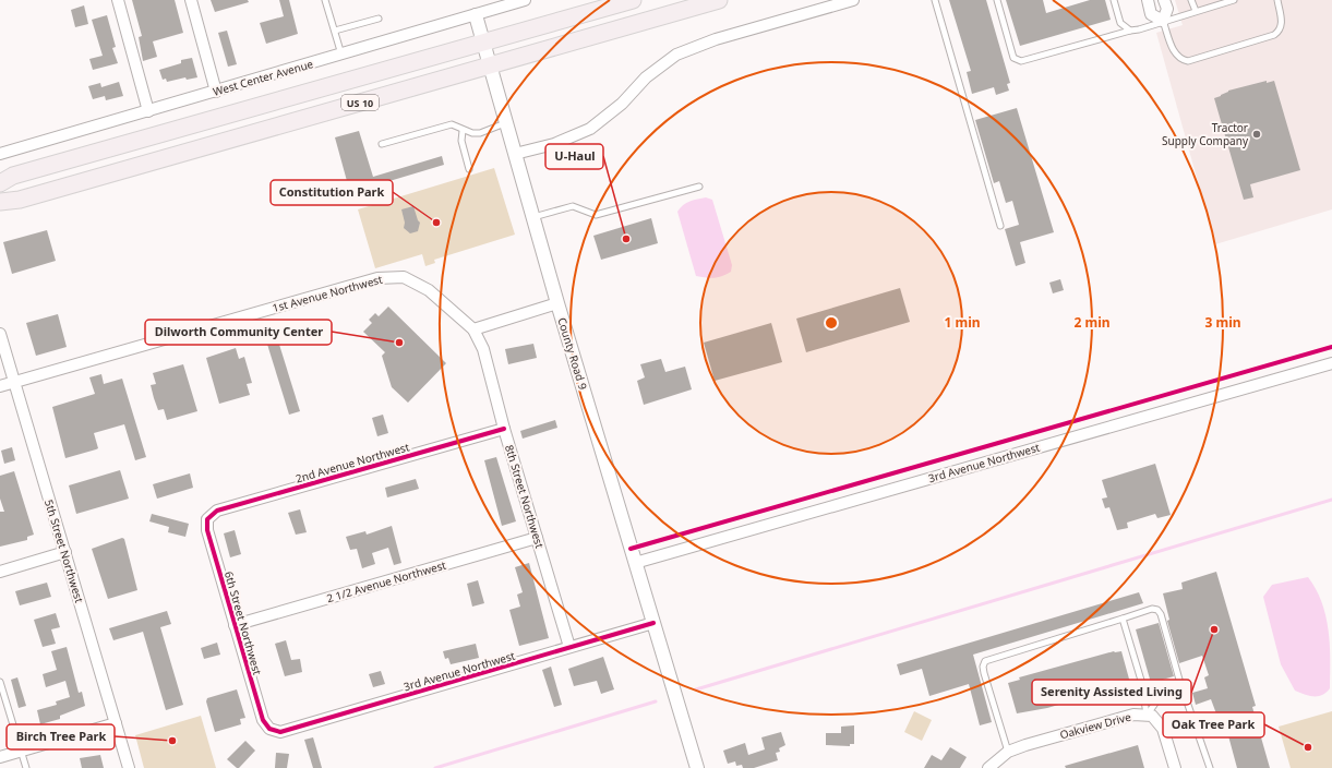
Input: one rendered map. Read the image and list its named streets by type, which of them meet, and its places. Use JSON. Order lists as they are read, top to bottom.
{
  "streets": {
    "main road": ["US 10"],
    "street": [
      "West Center Avenue",
      "1st Avenue Northwest",
      "County Road 9",
      "2nd Avenue Northwest",
      "3rd Avenue Northwest",
      "8th Street Northwest",
      "5th Street Northwest",
      "2 1/2 Avenue Northwest",
      "6th Street Northwest",
      "Oakview Drive"
    ]
  },
  "crossings": [
    ["West Center Avenue", "County Road 9"],
    ["US 10", "County Road 9"],
    ["1st Avenue Northwest", "8th Street Northwest"],
    ["1st Avenue Northwest", "5th Street Northwest"],
    ["County Road 9", "3rd Avenue Northwest"],
    ["2nd Avenue Northwest", "8th Street Northwest"],
    ["2nd Avenue Northwest", "6th Street Northwest"],
    ["3rd Avenue Northwest", "8th Street Northwest"],
    ["3rd Avenue Northwest", "6th Street Northwest"],
    ["8th Street Northwest", "2 1/2 Avenue Northwest"],
    ["2 1/2 Avenue Northwest", "6th Street Northwest"]
  ],
  "places": [
    "Tractor Supply Company",
    "Constitution Park",
    "U-Haul",
    "Dilworth Community Center",
    "Serenity Assisted Living",
    "Birch Tree Park",
    "Oak Tree Park"
  ],
  "rings": ["1 min", "2 min", "3 min"]
}
